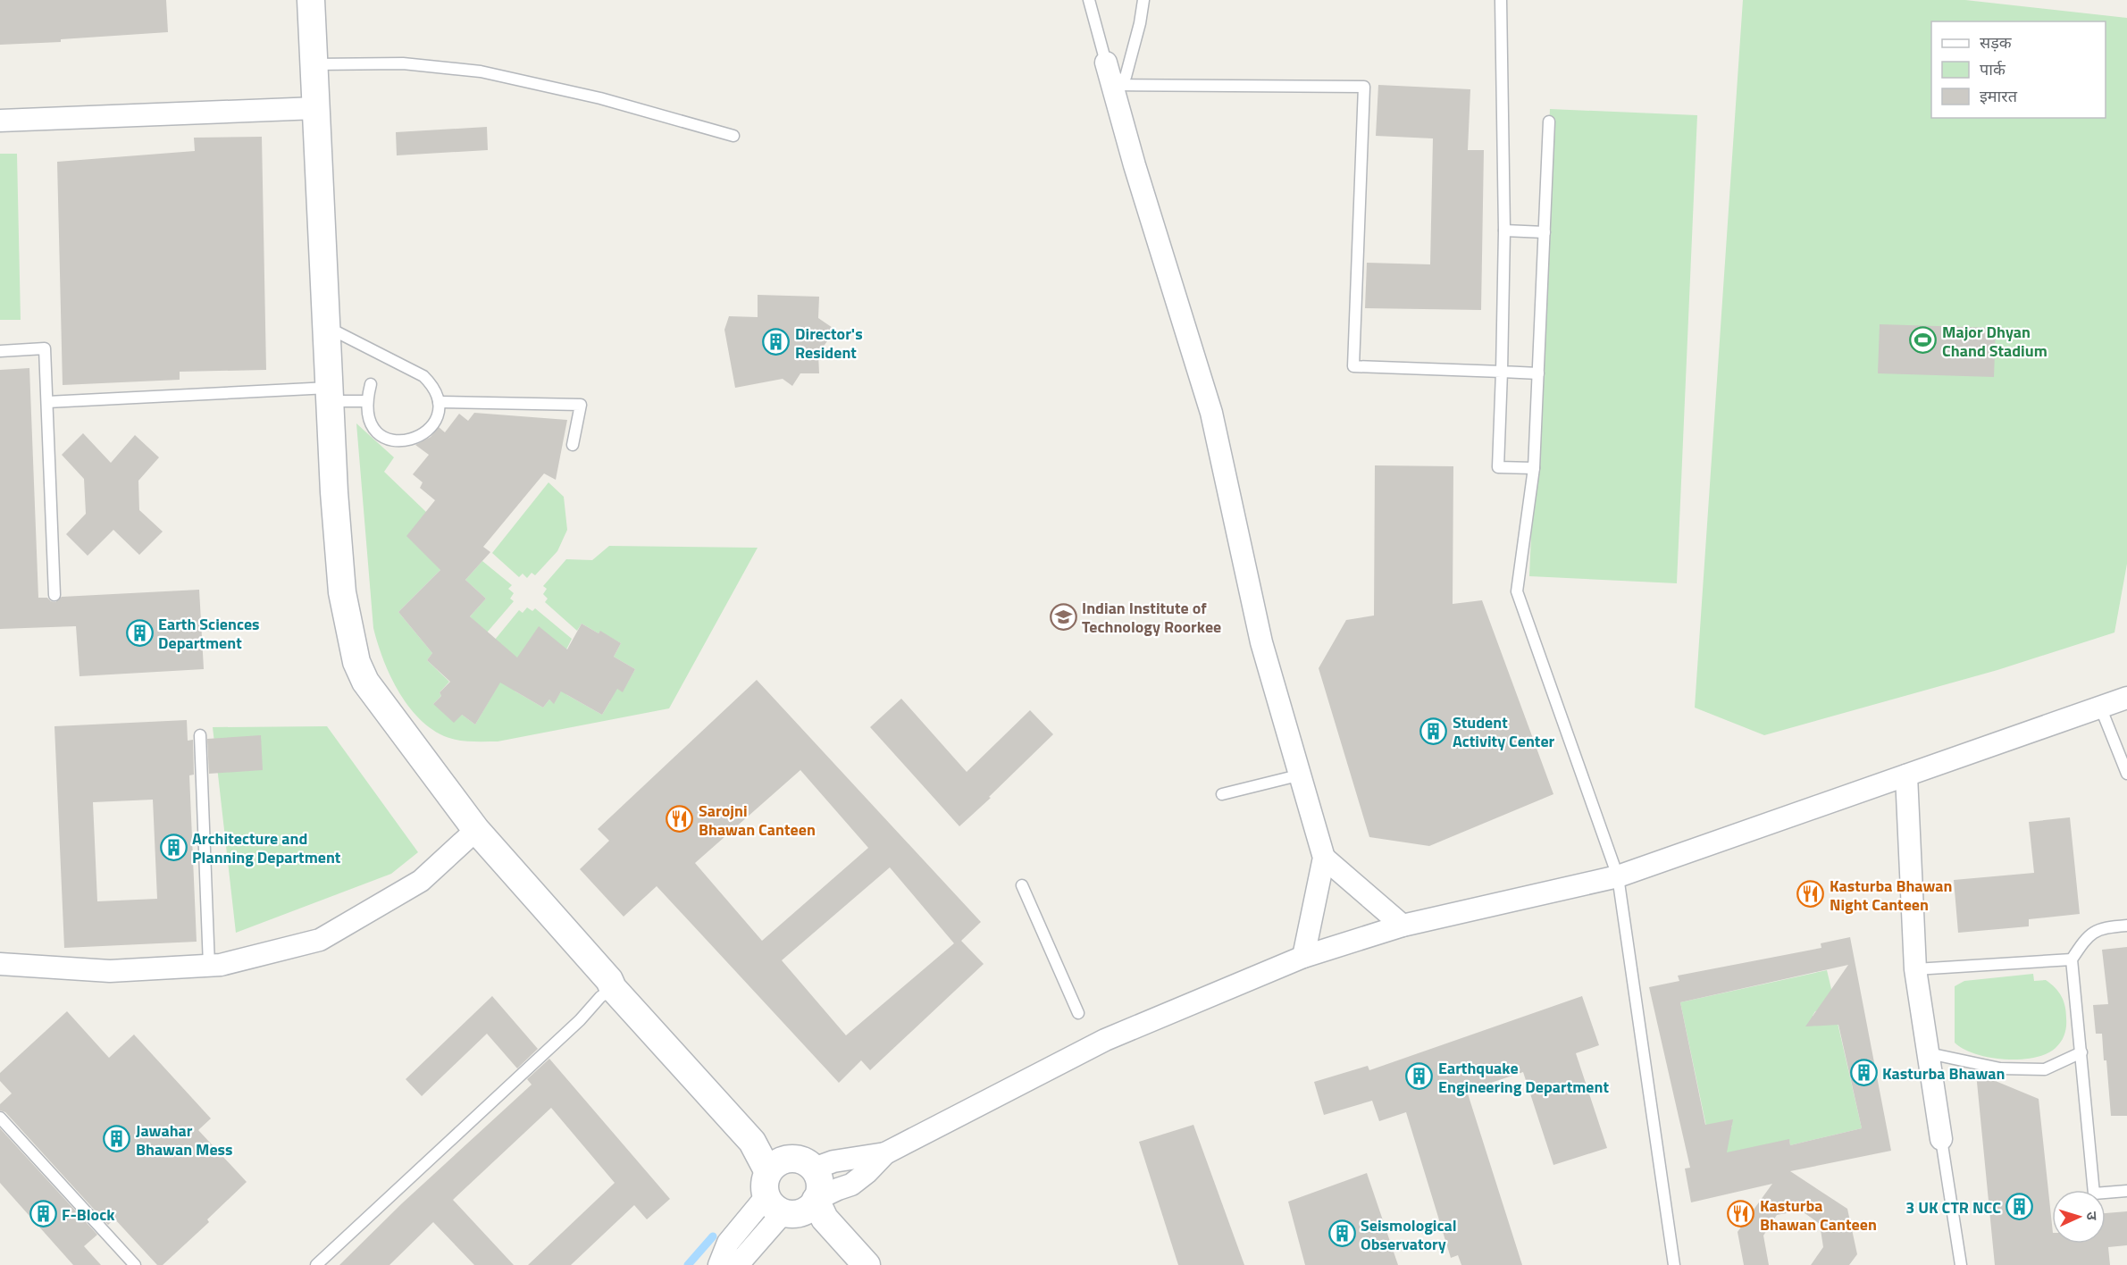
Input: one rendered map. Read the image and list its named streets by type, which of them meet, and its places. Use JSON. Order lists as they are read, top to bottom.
{
  "places": {
    "sports": ["Major Dhyan Chand Stadium"],
    "building": [
      "Director's Resident",
      "Earth Sciences Department",
      "Student Activity Center",
      "Architecture and Planning Department",
      "Kasturba Bhawan",
      "Earthquake Engineering Department",
      "Jawahar Bhawan Mess",
      "3 UK CTR NCC",
      "F-Block",
      "Seismological Observatory"
    ],
    "school or university": ["Indian Institute of Technology Roorkee"],
    "restaurant": ["Sarojni Bhawan Canteen", "Kasturba Bhawan Night Canteen", "Kasturba Bhawan Canteen"]
  },
  "legend": ["सड़क", "पार्क", "इमारत"],
  "north": "right"
}
